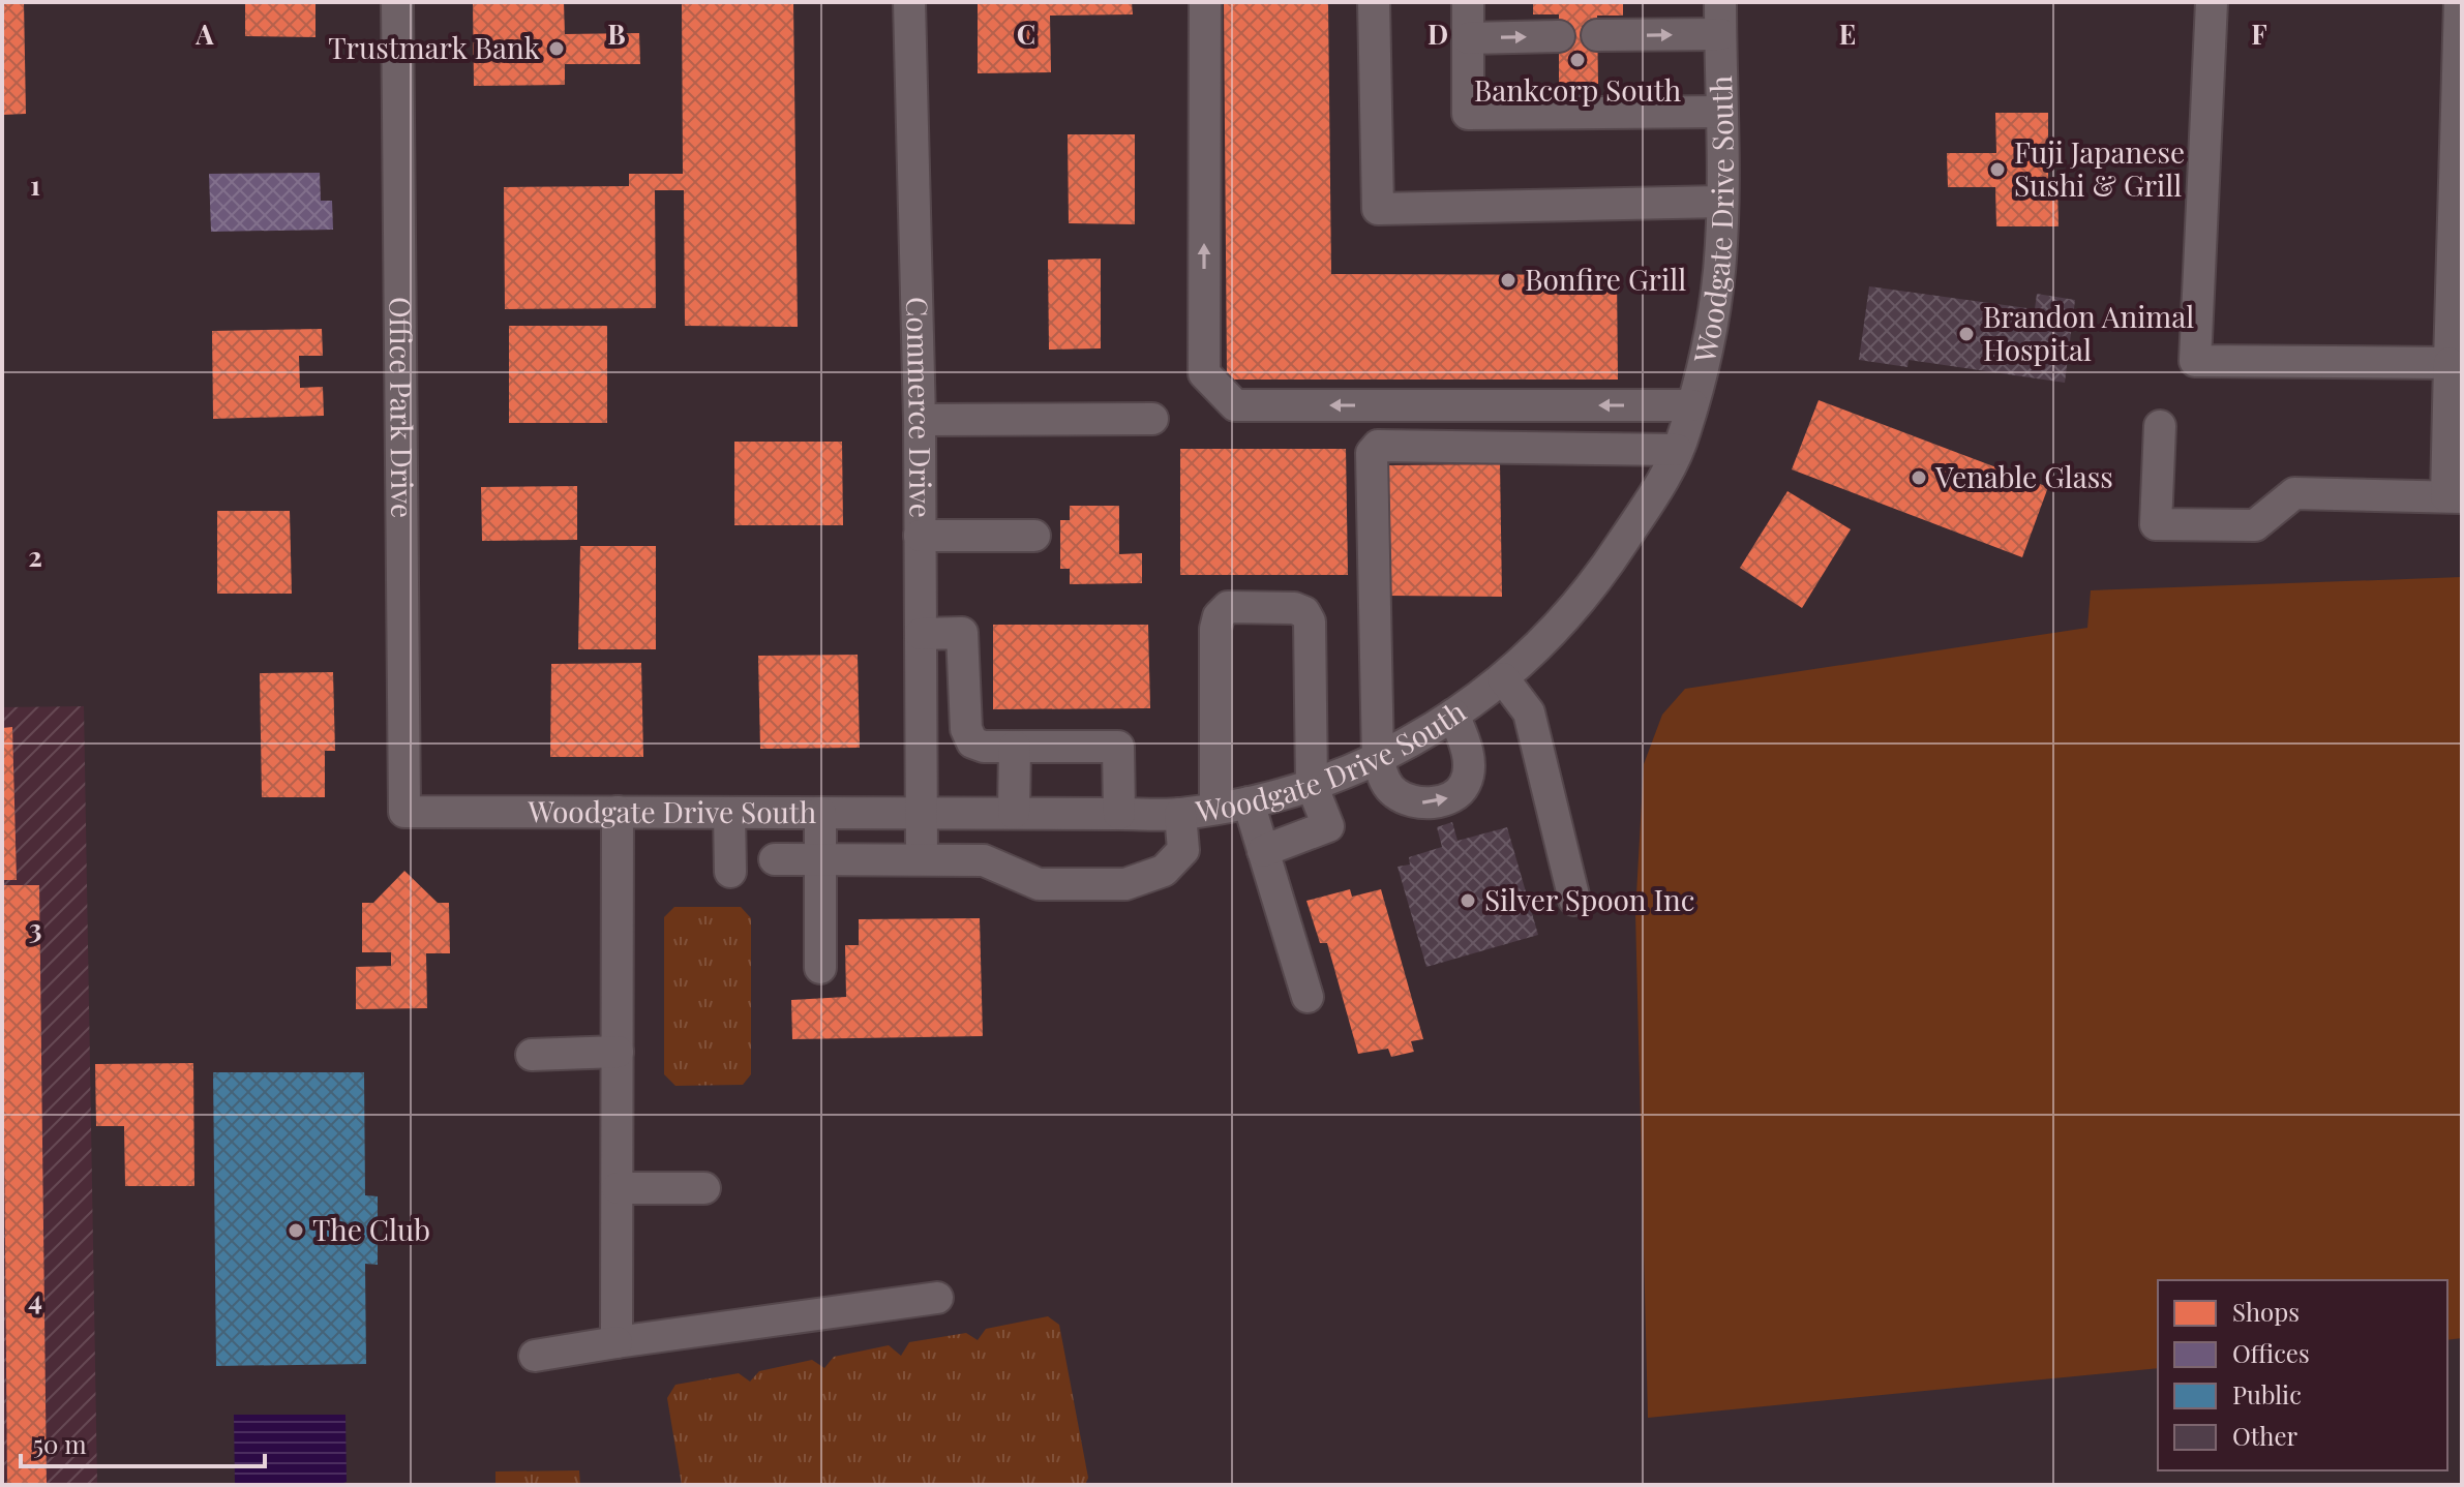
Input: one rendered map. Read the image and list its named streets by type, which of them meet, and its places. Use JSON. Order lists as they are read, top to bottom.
{
  "streets": {
    "street": ["Woodgate Drive South", "Office Park Drive", "Commerce Drive"]
  },
  "crossings": [
    ["Woodgate Drive South", "Office Park Drive"],
    ["Woodgate Drive South", "Commerce Drive"]
  ],
  "places": [
    "Trustmark Bank",
    "Bankcorp South",
    "Fuji Japanese Sushi & Grill",
    "Bonfire Grill",
    "Brandon Animal Hospital",
    "Venable Glass",
    "Silver Spoon Inc",
    "The Club"
  ],
  "legend": [
    "Shops",
    "Offices",
    "Public",
    "Other"
  ],
  "scale_bar": "50 m",
  "grid": {
    "columns": [
      "A",
      "B",
      "C",
      "D",
      "E",
      "F"
    ],
    "rows": [
      "1",
      "2",
      "3",
      "4"
    ]
  }
}
